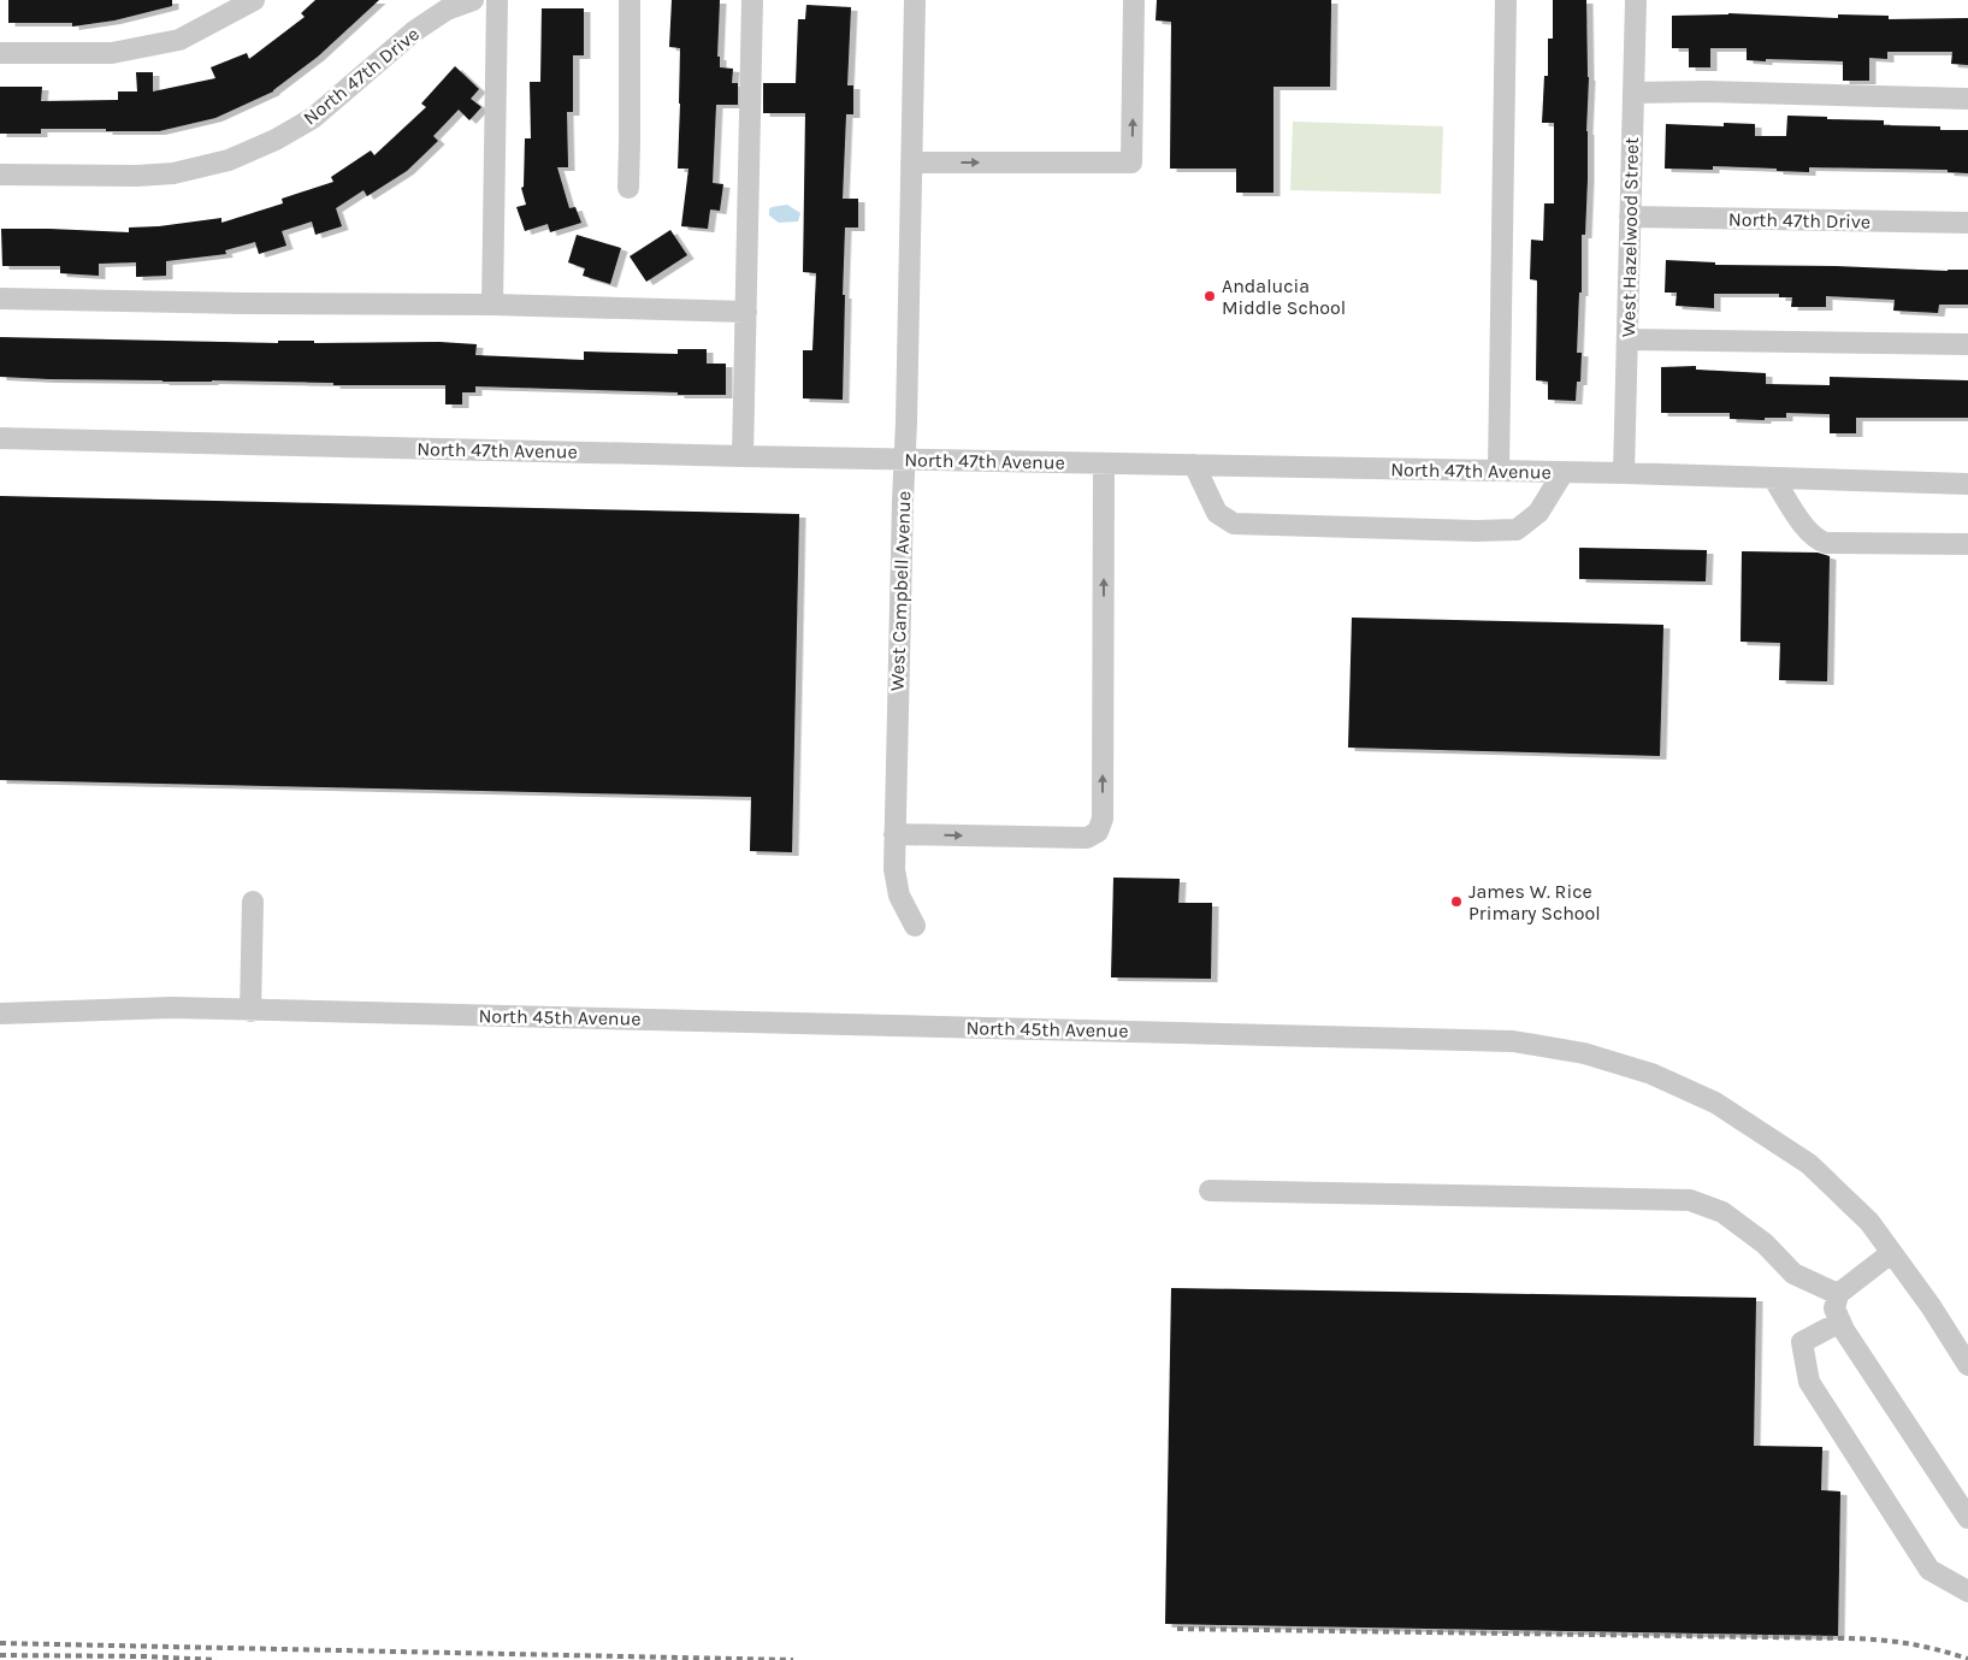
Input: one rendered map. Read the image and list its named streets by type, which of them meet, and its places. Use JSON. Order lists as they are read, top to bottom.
{
  "streets": {
    "street": [
      "North 47th Drive",
      "West Hazelwood Street",
      "North 47th Avenue",
      "West Campbell Avenue",
      "North 45th Avenue"
    ]
  },
  "crossings": [
    ["North 47th Drive", "West Hazelwood Street"],
    ["West Hazelwood Street", "North 47th Avenue"],
    ["North 47th Avenue", "West Campbell Avenue"]
  ],
  "places": ["Andalucia Middle School", "James W. Rice Primary School"]
}
